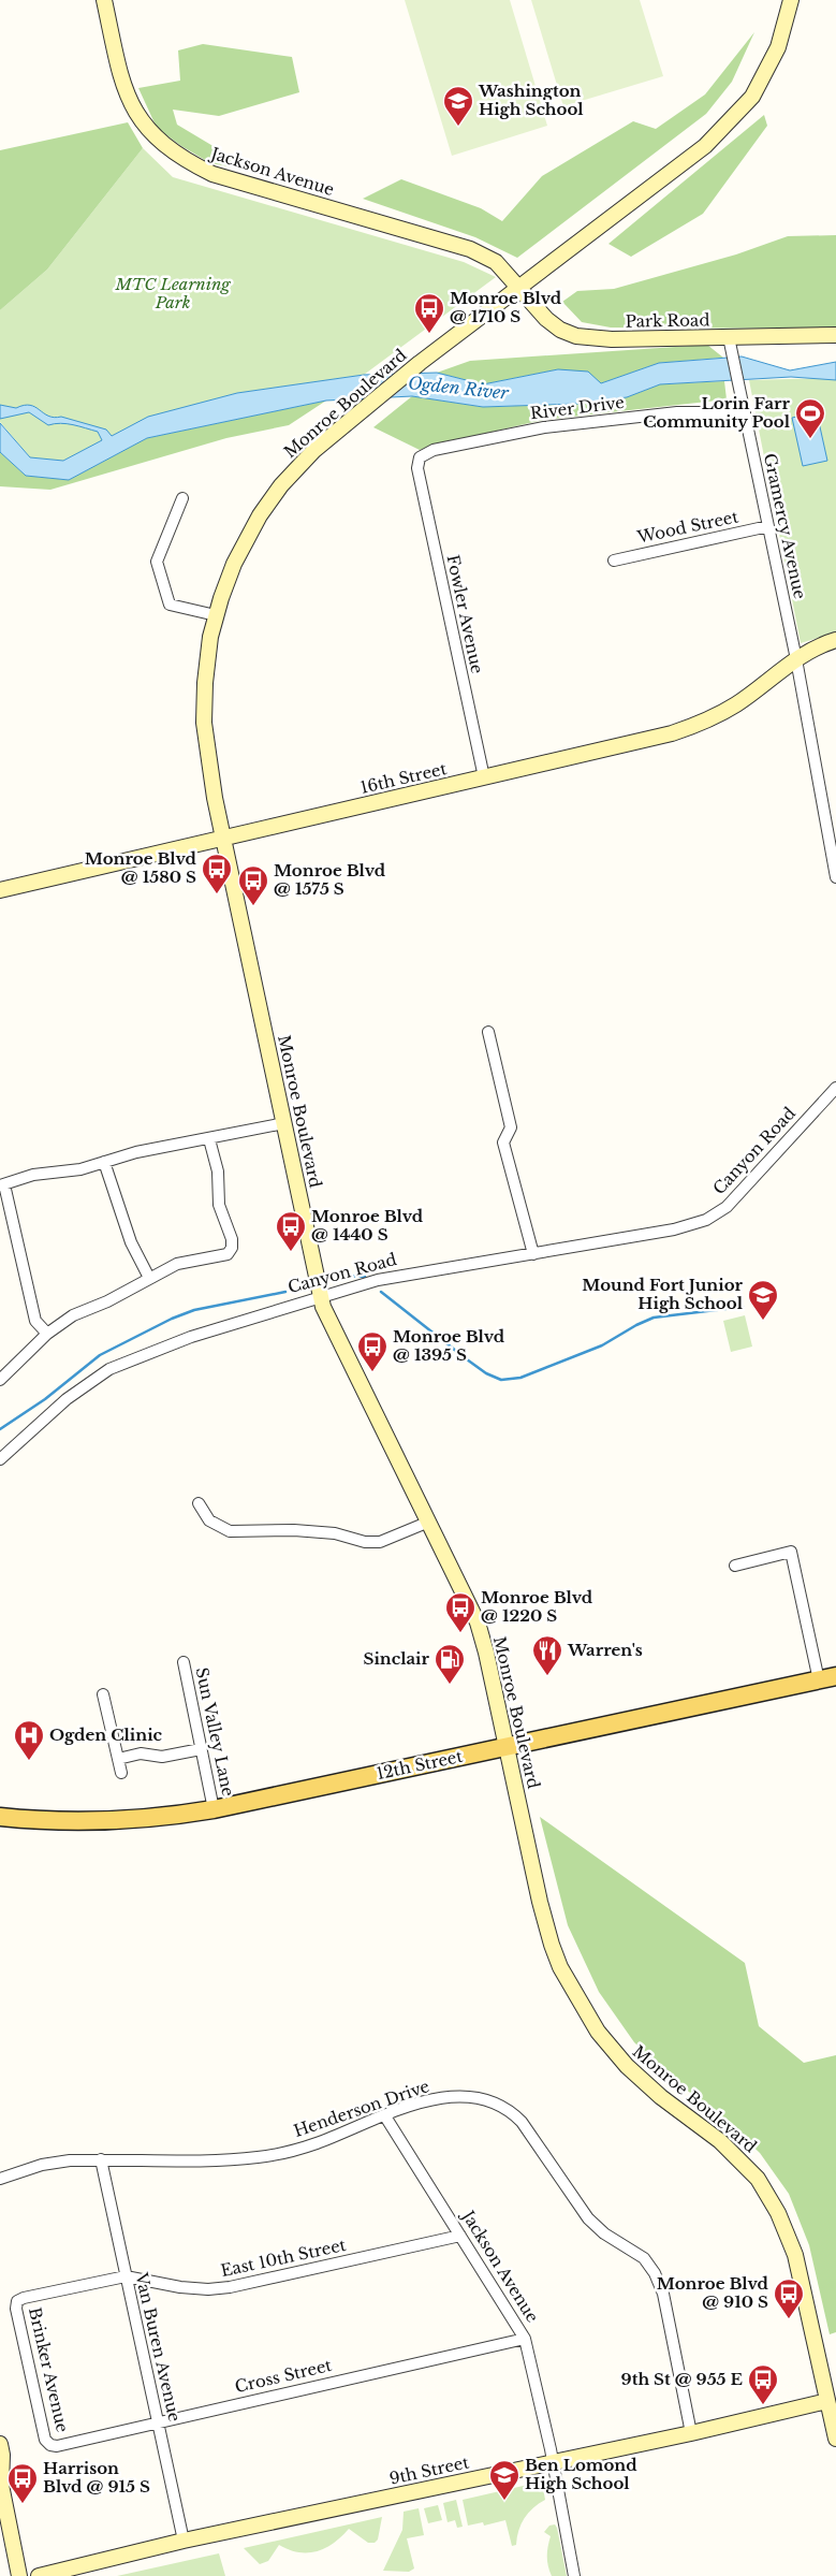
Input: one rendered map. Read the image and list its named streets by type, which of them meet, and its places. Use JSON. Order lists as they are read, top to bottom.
{
  "streets": {
    "main road": [
      "Jackson Avenue",
      "Park Road",
      "Monroe Boulevard",
      "16th Street",
      "12th Street",
      "9th Street"
    ],
    "street": [
      "River Drive",
      "Gramercy Avenue",
      "Wood Street",
      "Fowler Avenue",
      "Canyon Road",
      "Sun Valley Lane",
      "Henderson Drive",
      "East 10th Street",
      "Van Buren Avenue",
      "Brinker Avenue",
      "Cross Street"
    ]
  },
  "crossings": [
    ["Jackson Avenue", "Park Road"],
    ["Jackson Avenue", "Monroe Boulevard"],
    ["Jackson Avenue", "Henderson Drive"],
    ["Jackson Avenue", "East 10th Street"],
    ["Jackson Avenue", "Cross Street"],
    ["Jackson Avenue", "9th Street"],
    ["Park Road", "Monroe Boulevard"],
    ["Park Road", "Gramercy Avenue"],
    ["Monroe Boulevard", "16th Street"],
    ["Monroe Boulevard", "Canyon Road"],
    ["Monroe Boulevard", "12th Street"],
    ["Monroe Boulevard", "9th Street"],
    ["River Drive", "Gramercy Avenue"],
    ["River Drive", "Fowler Avenue"],
    ["Gramercy Avenue", "Wood Street"],
    ["Gramercy Avenue", "16th Street"],
    ["Fowler Avenue", "16th Street"],
    ["Sun Valley Lane", "12th Street"],
    ["Henderson Drive", "Van Buren Avenue"],
    ["Henderson Drive", "9th Street"],
    ["East 10th Street", "Van Buren Avenue"],
    ["East 10th Street", "Brinker Avenue"],
    ["Van Buren Avenue", "Cross Street"],
    ["Van Buren Avenue", "9th Street"],
    ["Brinker Avenue", "Cross Street"]
  ],
  "water": ["Ogden River"],
  "parks": ["MTC Learning Park"],
  "places": {
    "school or university": ["Washington High School", "Mound Fort Junior High School", "Ben Lomond High School"],
    "bus stop": [
      "Monroe Blvd @ 1710 S",
      "Monroe Blvd @ 1580 S",
      "Monroe Blvd @ 1575 S",
      "Monroe Blvd @ 1440 S",
      "Monroe Blvd @ 1395 S",
      "Monroe Blvd @ 1220 S",
      "Monroe Blvd @ 910 S",
      "9th St @ 955 E",
      "Harrison Blvd @ 915 S"
    ],
    "sports": ["Lorin Farr Community Pool"],
    "restaurant": ["Warren's"],
    "fuel station": ["Sinclair"],
    "hospital": ["Ogden Clinic"]
  }
}
